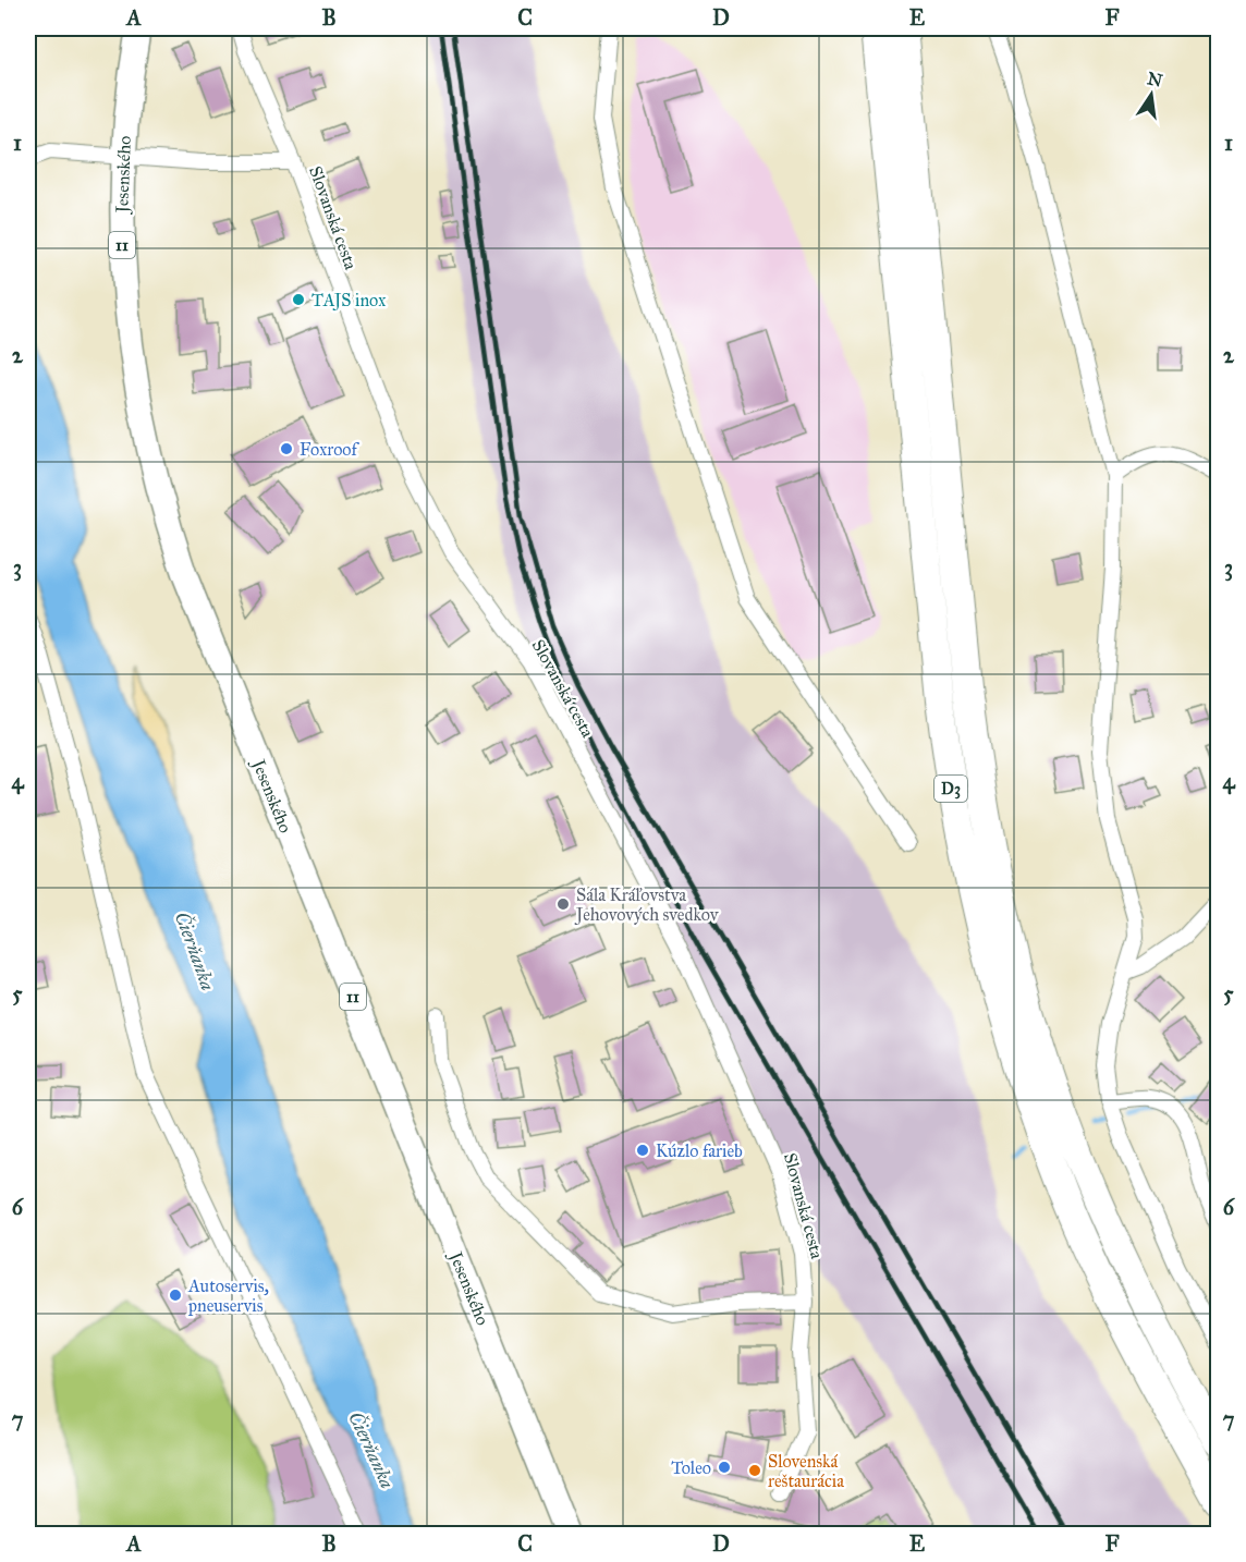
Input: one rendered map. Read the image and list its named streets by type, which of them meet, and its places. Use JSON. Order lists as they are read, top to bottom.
{
  "streets": {
    "highway": ["D3"],
    "main road": ["Jesenského", "11"],
    "street": ["Slovanská cesta"]
  },
  "water": ["Čierňanka"],
  "places": [
    "TAJS inox",
    "Foxroof",
    "Sála Kráľovstva Jehovových svedkov",
    "Kúzlo farieb",
    "Autoservis, pneuservis",
    "Toleo",
    "Slovenská reštaurácia"
  ],
  "north": "top",
  "grid": {
    "columns": [
      "A",
      "B",
      "C",
      "D",
      "E",
      "F"
    ],
    "rows": [
      "1",
      "2",
      "3",
      "4",
      "5",
      "6",
      "7"
    ]
  }
}
